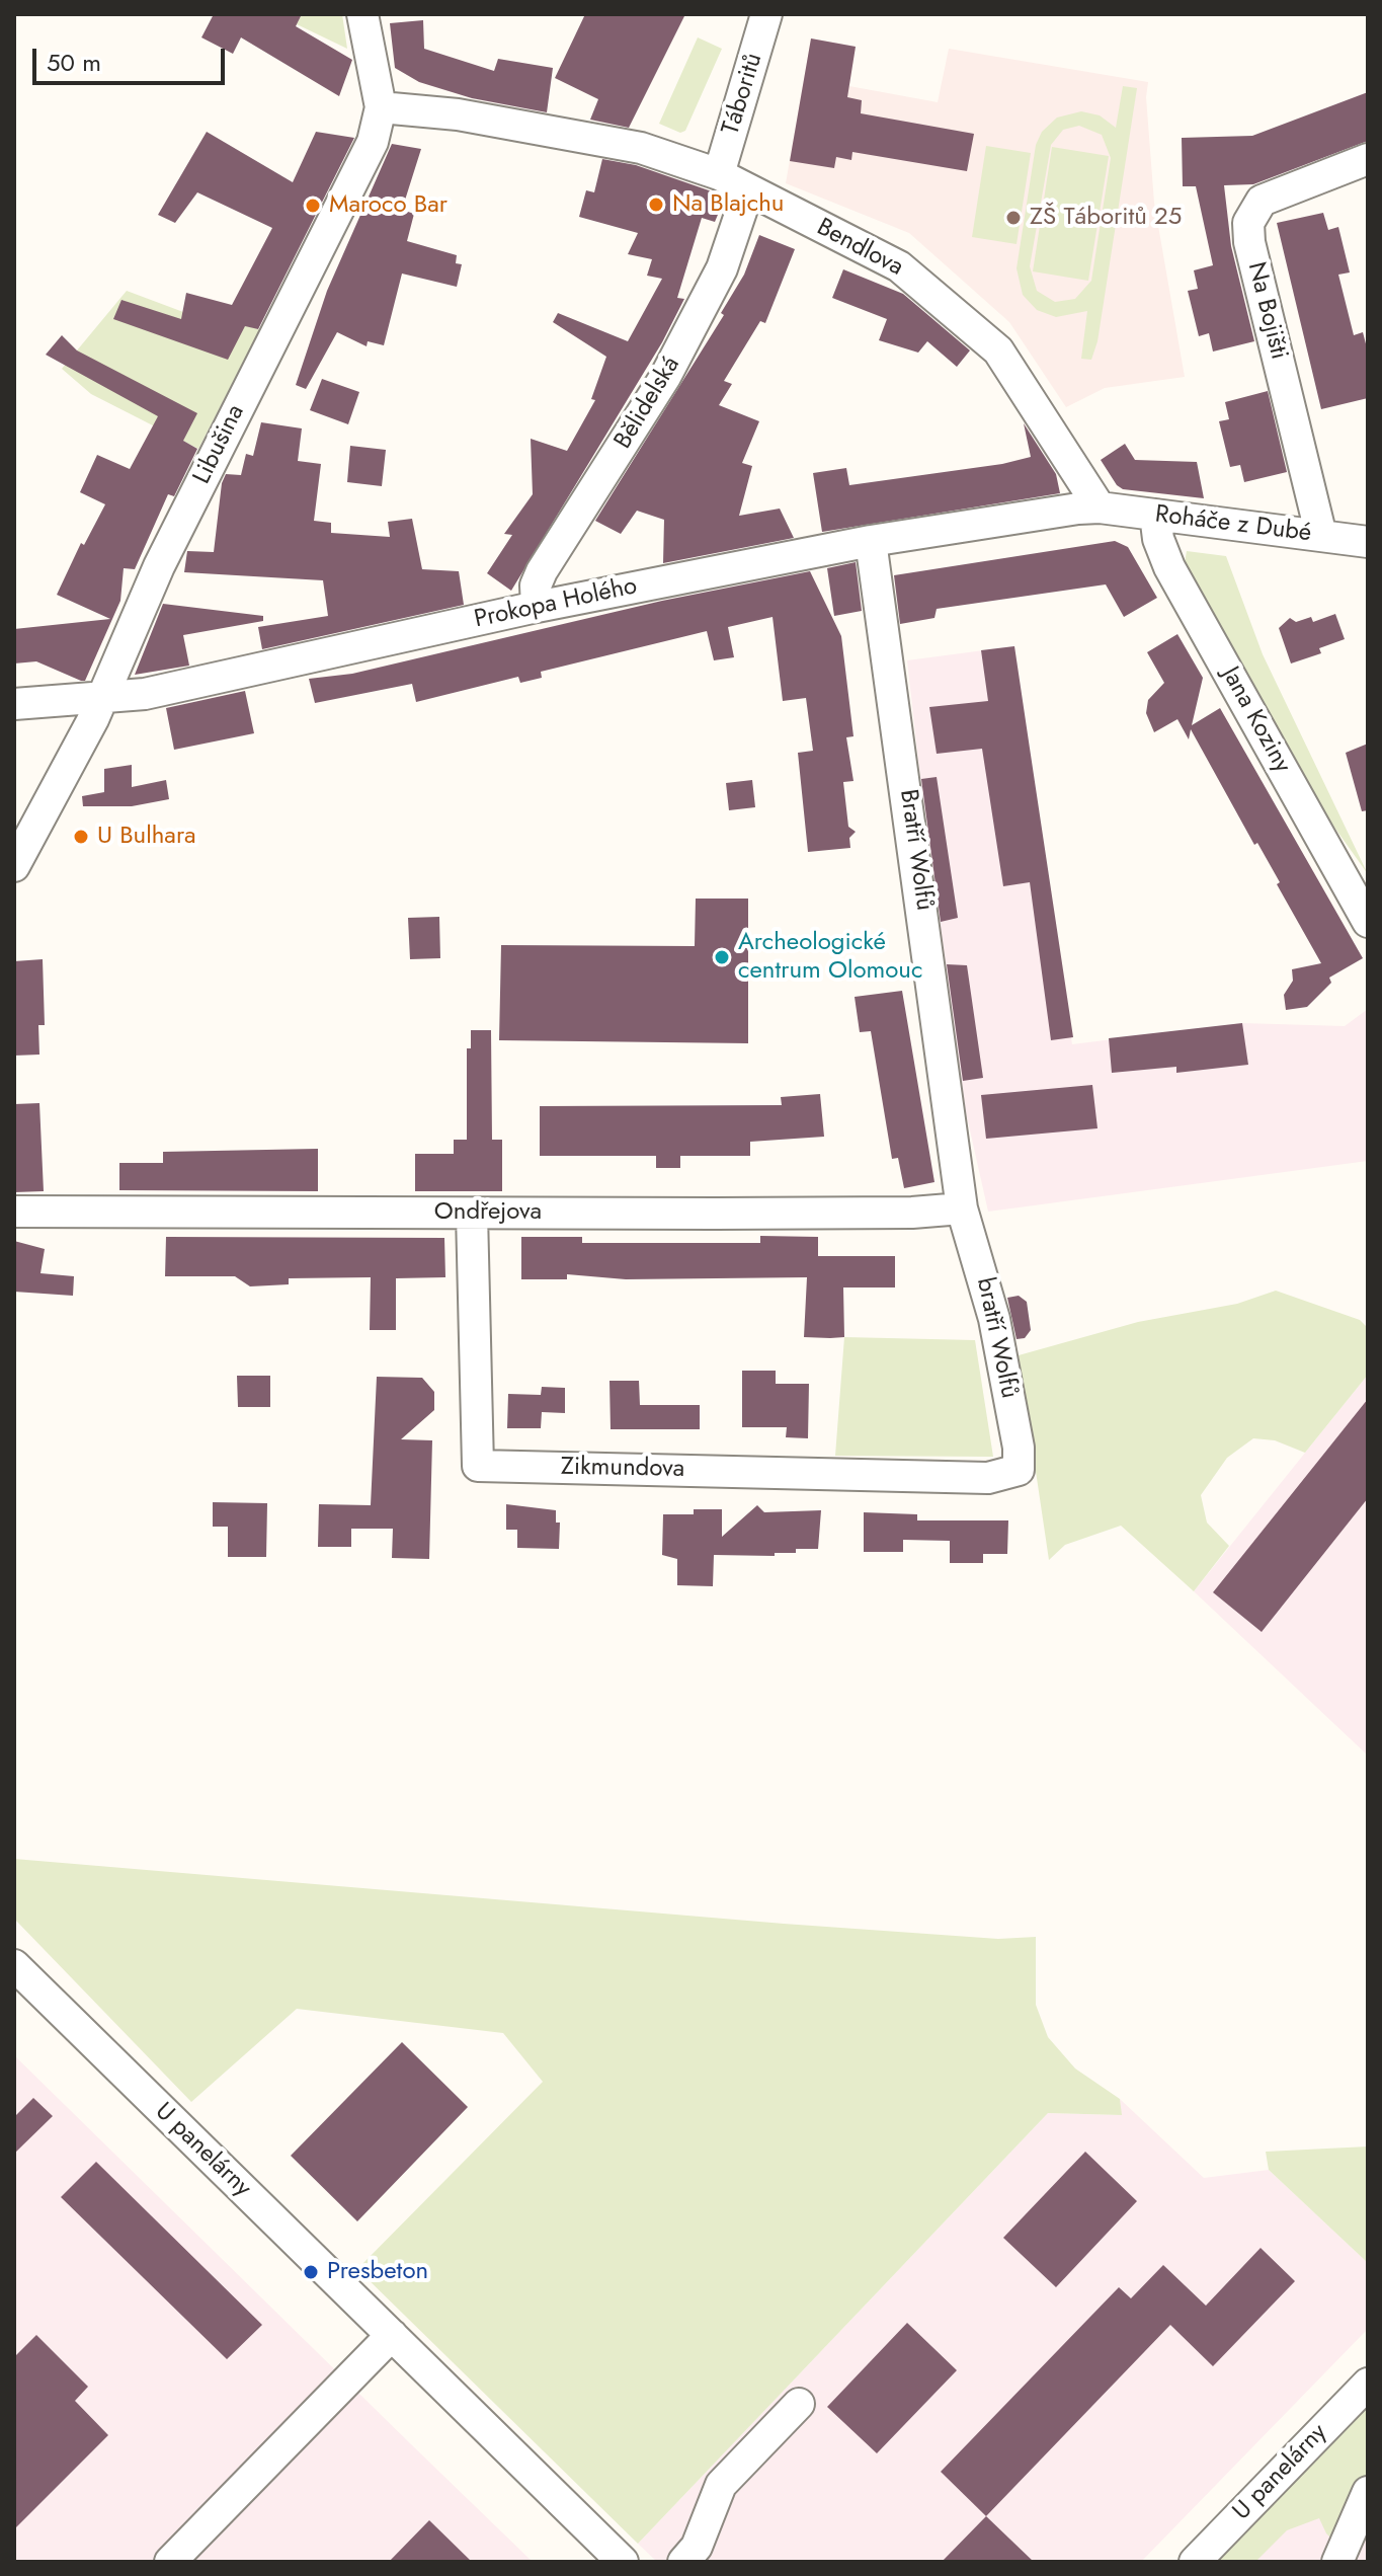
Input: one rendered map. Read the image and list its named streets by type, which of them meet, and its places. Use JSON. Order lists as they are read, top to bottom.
{
  "streets": {
    "street": [
      "Táboritů",
      "Bendlova",
      "Na Bojišti",
      "Bělidelská",
      "Libušina",
      "Roháče z Dubé",
      "Prokopa Holého",
      "Jana Koziny",
      "Bratří Wolfů",
      "Ondřejova",
      "bratří Wolfů",
      "Zikmundova",
      "U panelárny"
    ]
  },
  "crossings": [
    ["Táboritů", "Bendlova"],
    ["Bendlova", "Bělidelská"],
    ["Bendlova", "Libušina"],
    ["Bendlova", "Roháče z Dubé"],
    ["Bendlova", "Prokopa Holého"],
    ["Na Bojišti", "Roháče z Dubé"],
    ["Bělidelská", "Prokopa Holého"],
    ["Libušina", "Prokopa Holého"],
    ["Roháče z Dubé", "Prokopa Holého"],
    ["Roháče z Dubé", "Jana Koziny"],
    ["Prokopa Holého", "Bratří Wolfů"],
    ["Bratří Wolfů", "Ondřejova"],
    ["Bratří Wolfů", "bratří Wolfů"],
    ["Ondřejova", "bratří Wolfů"],
    ["Ondřejova", "Zikmundova"],
    ["bratří Wolfů", "Zikmundova"]
  ],
  "places": [
    "Na Blajchu",
    "Maroco Bar",
    "ZŠ Táboritů 25",
    "U Bulhara",
    "Archeologické centrum Olomouc",
    "Presbeton"
  ],
  "scale_bar": "50 m"
}
